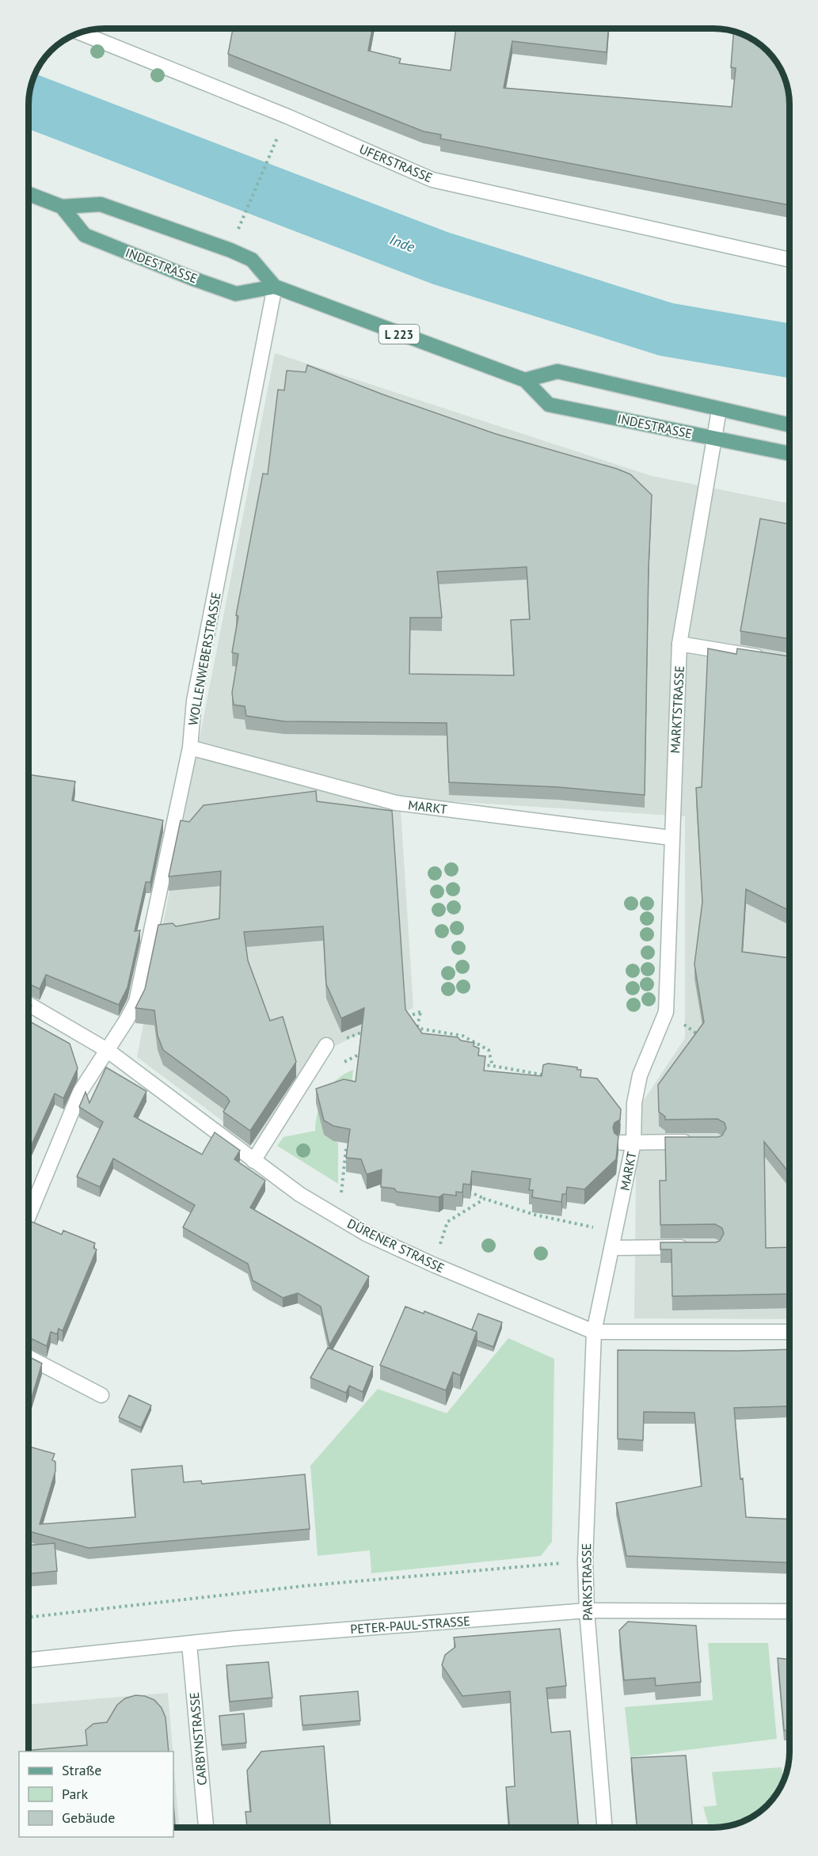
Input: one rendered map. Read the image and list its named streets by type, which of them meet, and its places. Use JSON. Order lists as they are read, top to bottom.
{
  "streets": {
    "main road": ["INDESTRASSE", "L 223"],
    "street": [
      "UFERSTRASSE",
      "WOLLENWEBERSTRASSE",
      "MARKTSTRASSE",
      "MARKT",
      "DÜRENER STRASSE",
      "PARKSTRASSE",
      "PETER-PAUL-STRASSE",
      "CARBYNSTRASSE"
    ]
  },
  "crossings": [
    ["INDESTRASSE", "WOLLENWEBERSTRASSE"],
    ["INDESTRASSE", "MARKTSTRASSE"],
    ["WOLLENWEBERSTRASSE", "MARKT"],
    ["WOLLENWEBERSTRASSE", "DÜRENER STRASSE"],
    ["MARKTSTRASSE", "MARKT"],
    ["MARKT", "DÜRENER STRASSE"],
    ["MARKT", "PARKSTRASSE"],
    ["DÜRENER STRASSE", "PARKSTRASSE"],
    ["PARKSTRASSE", "PETER-PAUL-STRASSE"],
    ["PETER-PAUL-STRASSE", "CARBYNSTRASSE"]
  ],
  "water": ["Inde"],
  "legend": ["Straße", "Park", "Gebäude"]
}
